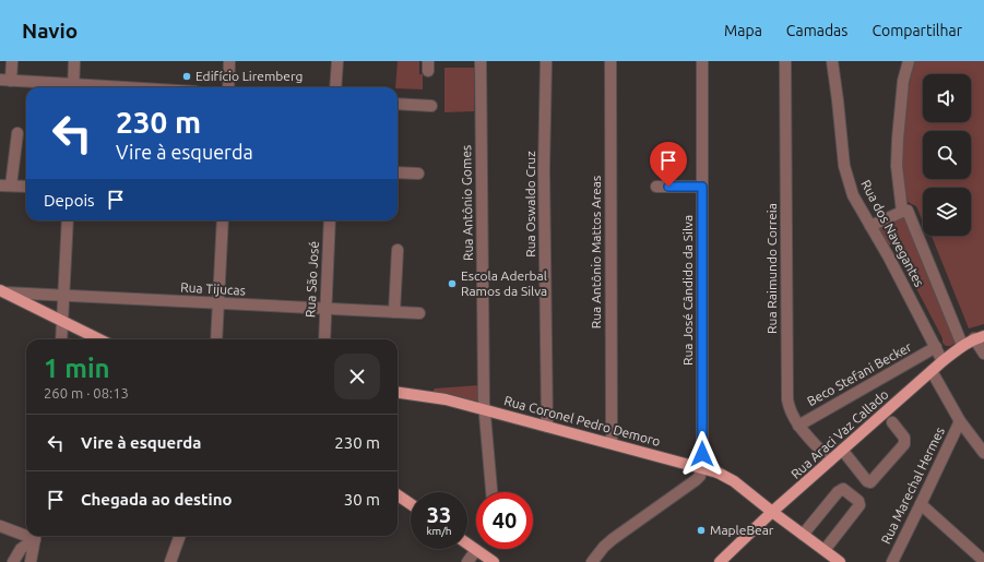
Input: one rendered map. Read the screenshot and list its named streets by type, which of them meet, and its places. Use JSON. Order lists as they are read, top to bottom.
{
  "streets": {
    "main road": ["Rua Coronel Pedro Demoro", "Rua Araci Vaz Callado"],
    "street": [
      "Rua Antônio Gomes",
      "Rua Oswaldo Cruz",
      "Rua dos Navegantes",
      "Rua Antônio Mattos Areas",
      "Rua Raimundo Correia",
      "Rua São José",
      "Rua Tijucas",
      "Rua José Cândido da Silva",
      "Beco Stefani Becker",
      "Rua Marechal Hermes"
    ]
  },
  "crossings": [
    ["Rua Antônio Gomes", "Rua Coronel Pedro Demoro"],
    ["Rua Oswaldo Cruz", "Rua Coronel Pedro Demoro"],
    ["Rua dos Navegantes", "Beco Stefani Becker"],
    ["Rua dos Navegantes", "Rua Araci Vaz Callado"],
    ["Rua Antônio Mattos Areas", "Rua Coronel Pedro Demoro"],
    ["Rua Raimundo Correia", "Beco Stefani Becker"],
    ["Rua Raimundo Correia", "Rua Araci Vaz Callado"],
    ["Rua São José", "Rua Tijucas"],
    ["Rua José Cândido da Silva", "Rua Coronel Pedro Demoro"],
    ["Rua Coronel Pedro Demoro", "Rua Araci Vaz Callado"]
  ],
  "places": ["Edifício Liremberg", "Escola Aderbal Ramos da Silva", "MapleBear"],
  "page": {
    "header": "Navio",
    "nav": ["Mapa", "Camadas", "Compartilhar"],
    "turn": ["230 m", "Vire à esquerda"],
    "then": "Depois",
    "heading": ["1 min", "260 m · 08:13"],
    "list": [
      {
        "name": "Vire à esquerda",
        "value": "230 m"
      },
      {
        "name": "Chegada ao destino",
        "value": "30 m"
      }
    ],
    "speed": "33 km/h",
    "limit": "40"
  }
}
